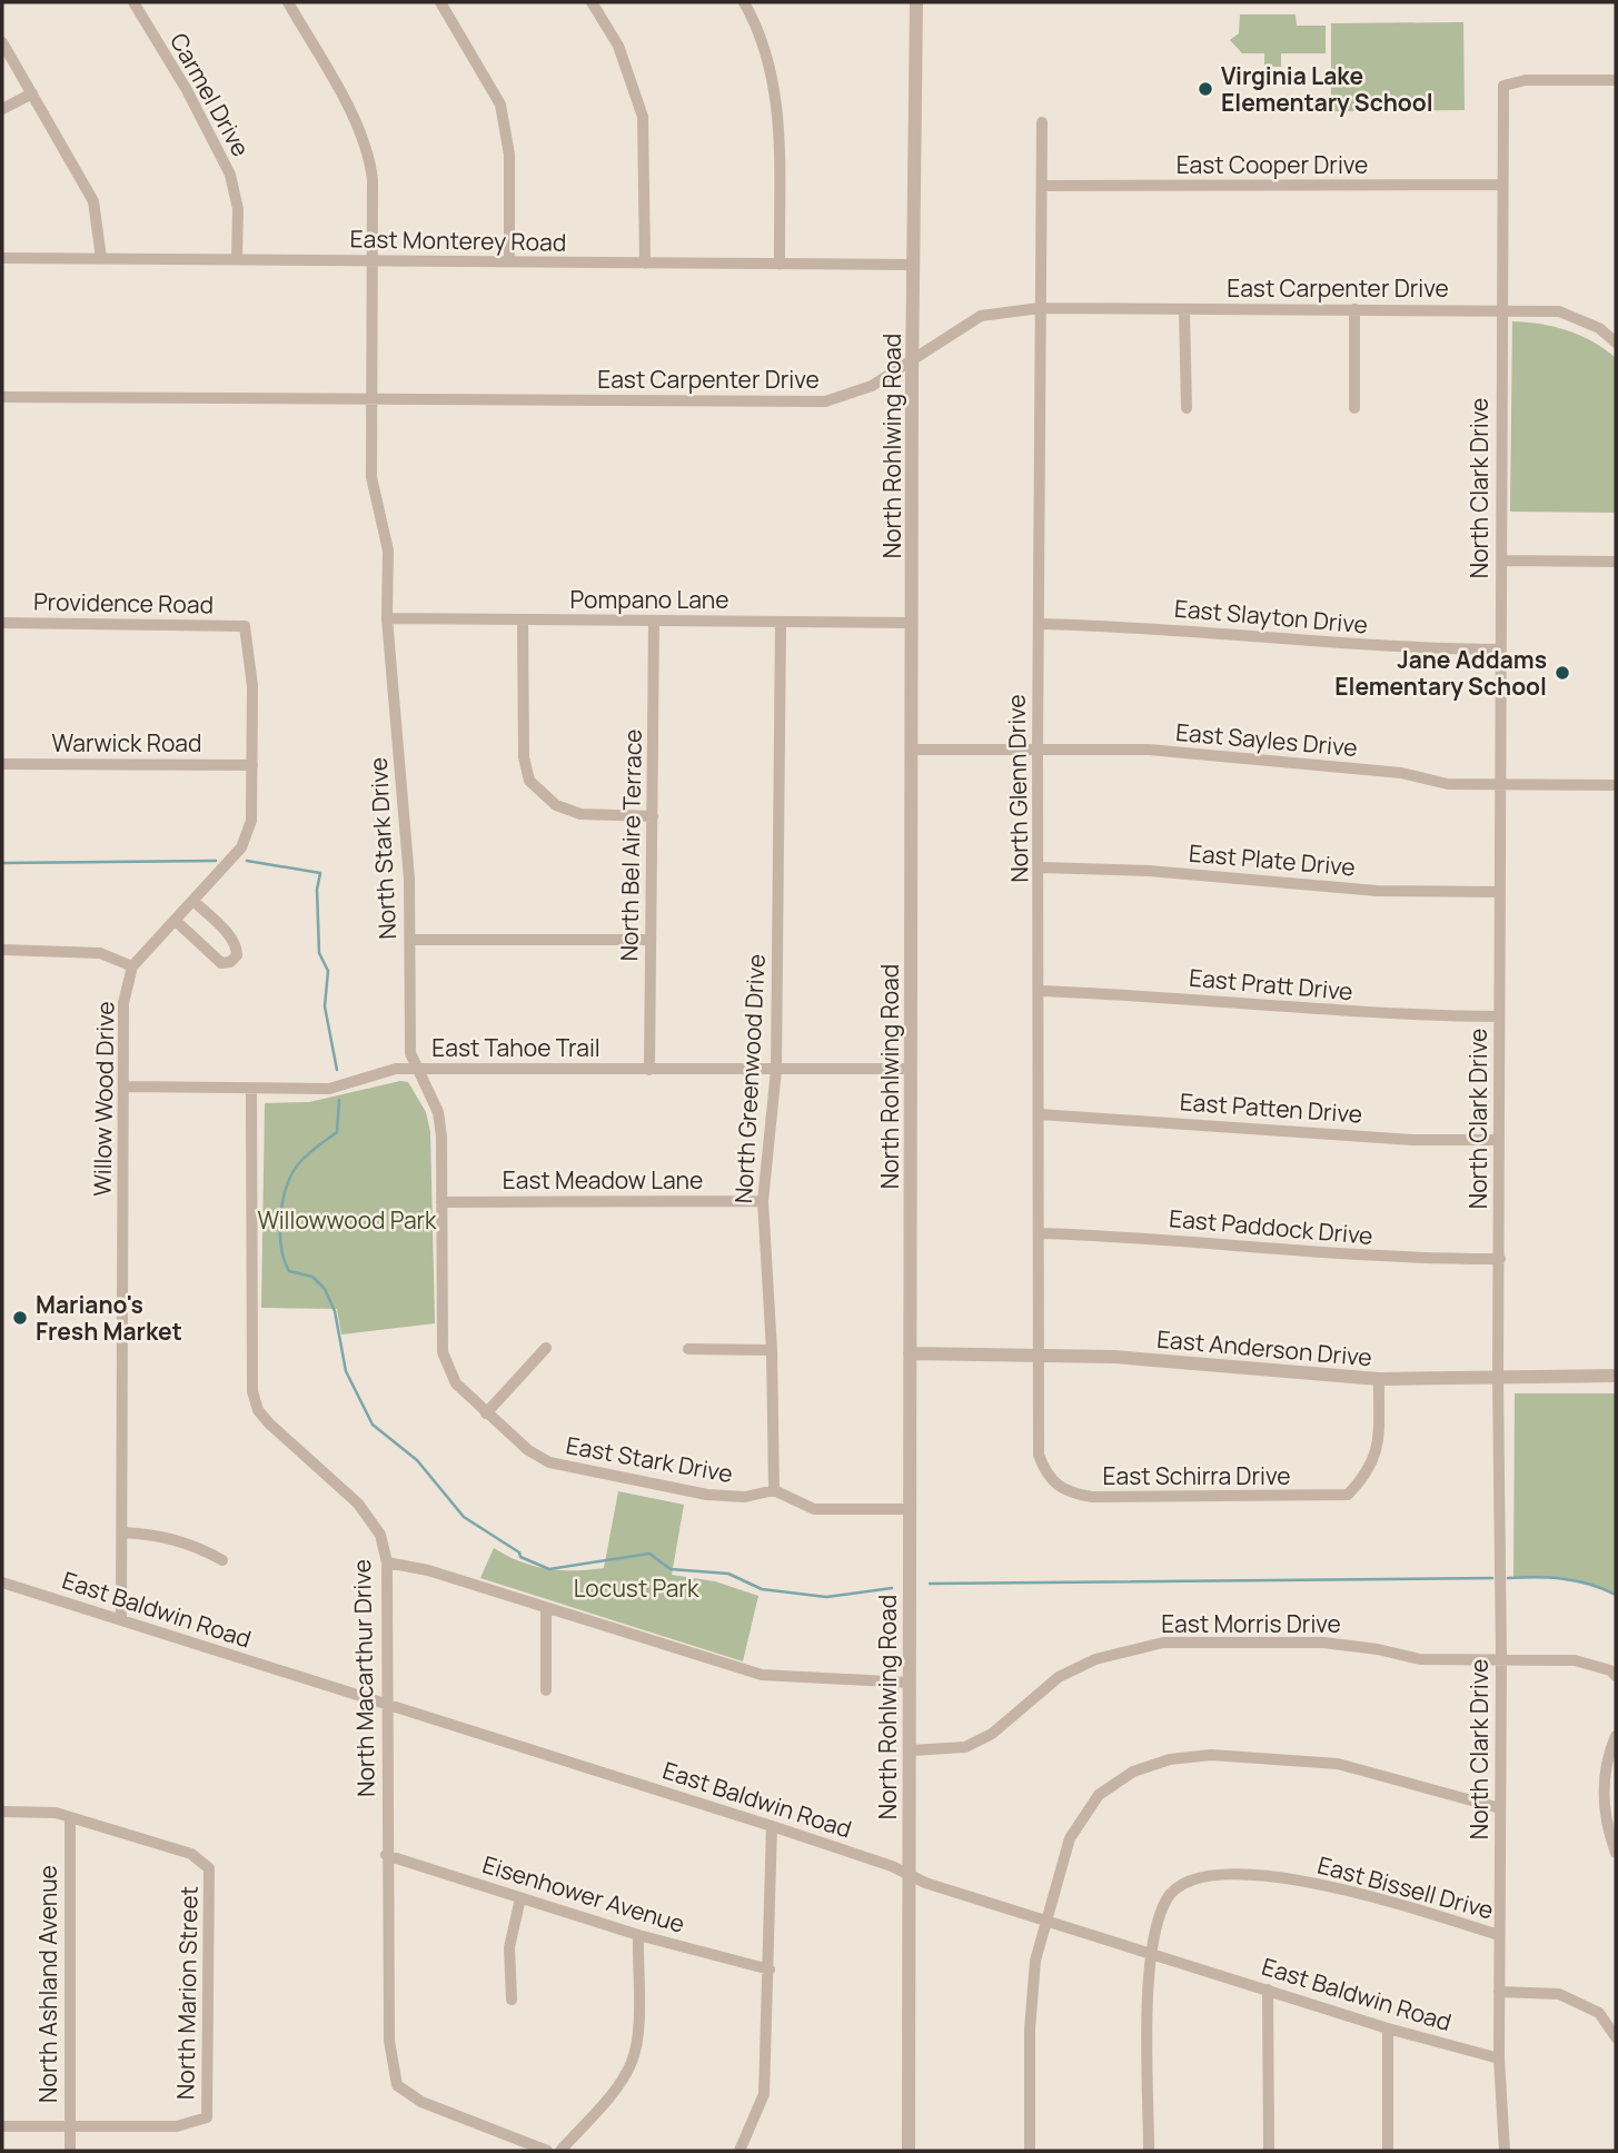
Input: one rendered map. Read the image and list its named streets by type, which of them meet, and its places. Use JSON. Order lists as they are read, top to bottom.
{
  "streets": {
    "street": [
      "Carmel Drive",
      "East Cooper Drive",
      "East Monterey Road",
      "East Carpenter Drive",
      "North Rohlwing Road",
      "North Clark Drive",
      "Pompano Lane",
      "Providence Road",
      "East Slayton Drive",
      "East Sayles Drive",
      "Warwick Road",
      "North Glenn Drive",
      "North Bel Aire Terrace",
      "North Stark Drive",
      "East Plate Drive",
      "East Pratt Drive",
      "East Tahoe Trail",
      "North Greenwood Drive",
      "Willow Wood Drive",
      "East Patten Drive",
      "East Meadow Lane",
      "East Paddock Drive",
      "East Anderson Drive",
      "East Stark Drive",
      "East Schirra Drive",
      "East Baldwin Road",
      "East Morris Drive",
      "North Macarthur Drive",
      "East Bissell Drive",
      "Eisenhower Avenue",
      "North Ashland Avenue",
      "North Marion Street"
    ]
  },
  "crossings": [
    ["Carmel Drive", "East Monterey Road"],
    ["East Cooper Drive", "North Clark Drive"],
    ["East Cooper Drive", "North Glenn Drive"],
    ["East Monterey Road", "North Rohlwing Road"],
    ["East Monterey Road", "North Stark Drive"],
    ["East Carpenter Drive", "North Rohlwing Road"],
    ["East Carpenter Drive", "North Clark Drive"],
    ["East Carpenter Drive", "North Glenn Drive"],
    ["East Carpenter Drive", "North Stark Drive"],
    ["North Rohlwing Road", "Pompano Lane"],
    ["North Rohlwing Road", "East Sayles Drive"],
    ["North Rohlwing Road", "East Tahoe Trail"],
    ["North Rohlwing Road", "East Anderson Drive"],
    ["North Rohlwing Road", "East Baldwin Road"],
    ["North Rohlwing Road", "East Morris Drive"],
    ["North Clark Drive", "East Slayton Drive"],
    ["North Clark Drive", "East Sayles Drive"],
    ["North Clark Drive", "East Plate Drive"],
    ["North Clark Drive", "East Pratt Drive"],
    ["North Clark Drive", "East Patten Drive"],
    ["North Clark Drive", "East Paddock Drive"],
    ["North Clark Drive", "East Anderson Drive"],
    ["North Clark Drive", "East Baldwin Road"],
    ["North Clark Drive", "East Morris Drive"],
    ["North Clark Drive", "East Bissell Drive"],
    ["Pompano Lane", "North Bel Aire Terrace"],
    ["Pompano Lane", "North Stark Drive"],
    ["Pompano Lane", "North Greenwood Drive"],
    ["Providence Road", "Warwick Road"],
    ["East Slayton Drive", "North Glenn Drive"],
    ["East Sayles Drive", "North Glenn Drive"],
    ["North Glenn Drive", "East Plate Drive"],
    ["North Glenn Drive", "East Pratt Drive"],
    ["North Glenn Drive", "East Patten Drive"],
    ["North Glenn Drive", "East Paddock Drive"],
    ["North Glenn Drive", "East Anderson Drive"],
    ["North Glenn Drive", "East Schirra Drive"],
    ["North Bel Aire Terrace", "East Tahoe Trail"],
    ["North Stark Drive", "East Tahoe Trail"],
    ["North Stark Drive", "East Meadow Lane"],
    ["North Stark Drive", "East Stark Drive"],
    ["East Tahoe Trail", "North Greenwood Drive"],
    ["East Tahoe Trail", "Willow Wood Drive"],
    ["East Tahoe Trail", "North Macarthur Drive"],
    ["North Greenwood Drive", "East Meadow Lane"],
    ["North Greenwood Drive", "East Stark Drive"],
    ["Willow Wood Drive", "East Baldwin Road"],
    ["East Anderson Drive", "East Schirra Drive"],
    ["East Baldwin Road", "North Macarthur Drive"],
    ["East Baldwin Road", "East Bissell Drive"],
    ["North Macarthur Drive", "Eisenhower Avenue"],
    ["North Ashland Avenue", "North Marion Street"]
  ],
  "parks": ["Willowwood Park", "Locust Park"],
  "places": ["Virginia Lake Elementary School", "Jane Addams Elementary School", "Mariano's Fresh Market"]
}
